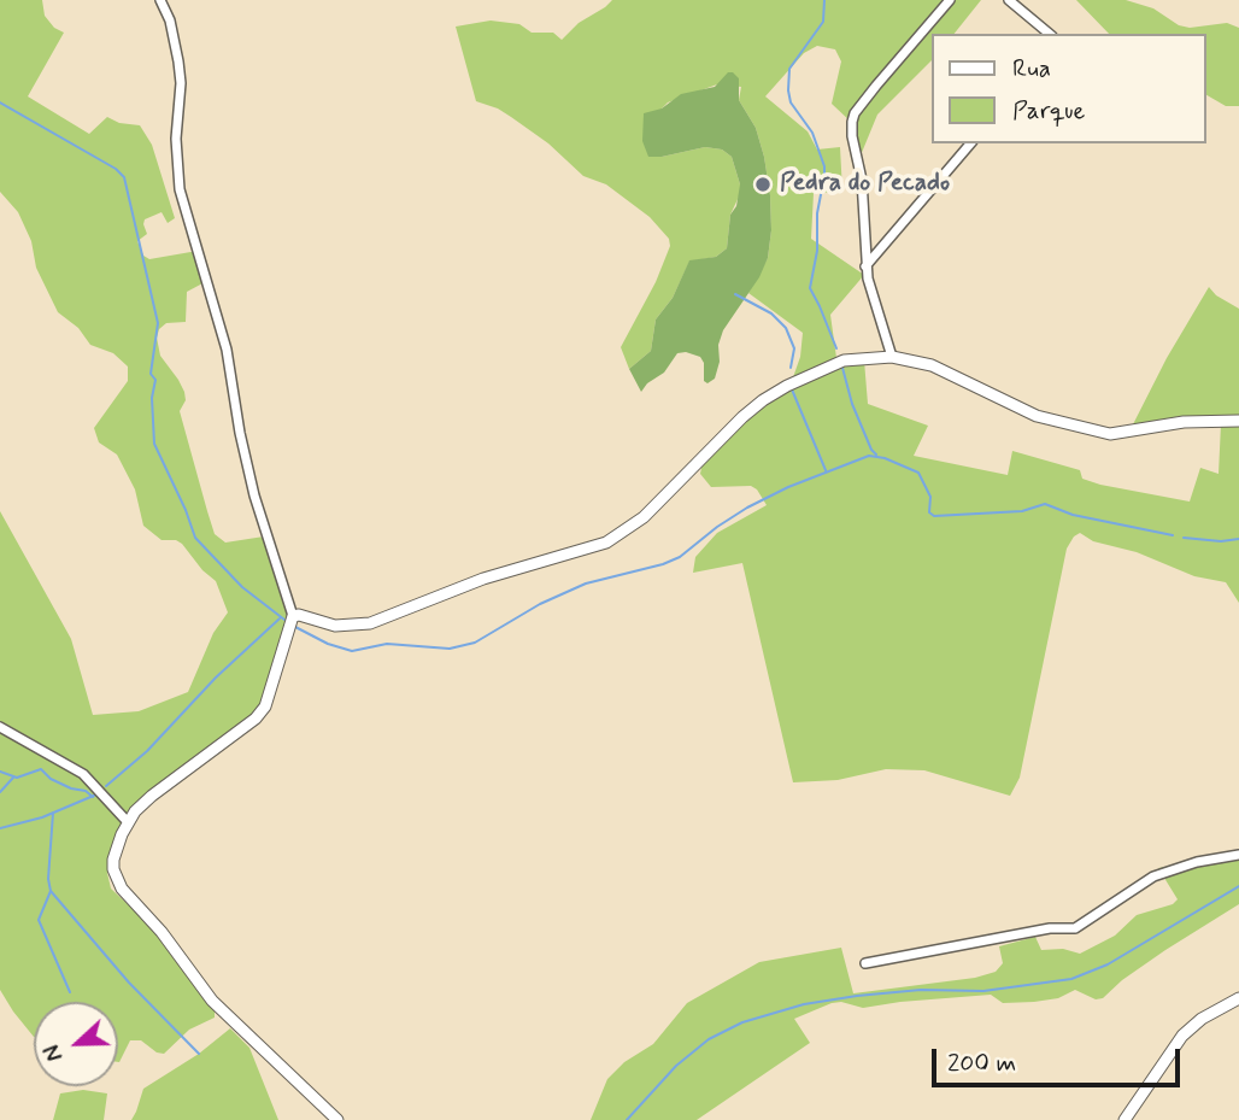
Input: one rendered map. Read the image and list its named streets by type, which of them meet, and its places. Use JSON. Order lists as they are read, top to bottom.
{
  "places": ["Pedra do Pecado"],
  "legend": ["Rua", "Parque"],
  "scale_bar": "200 m",
  "north": "left"
}
